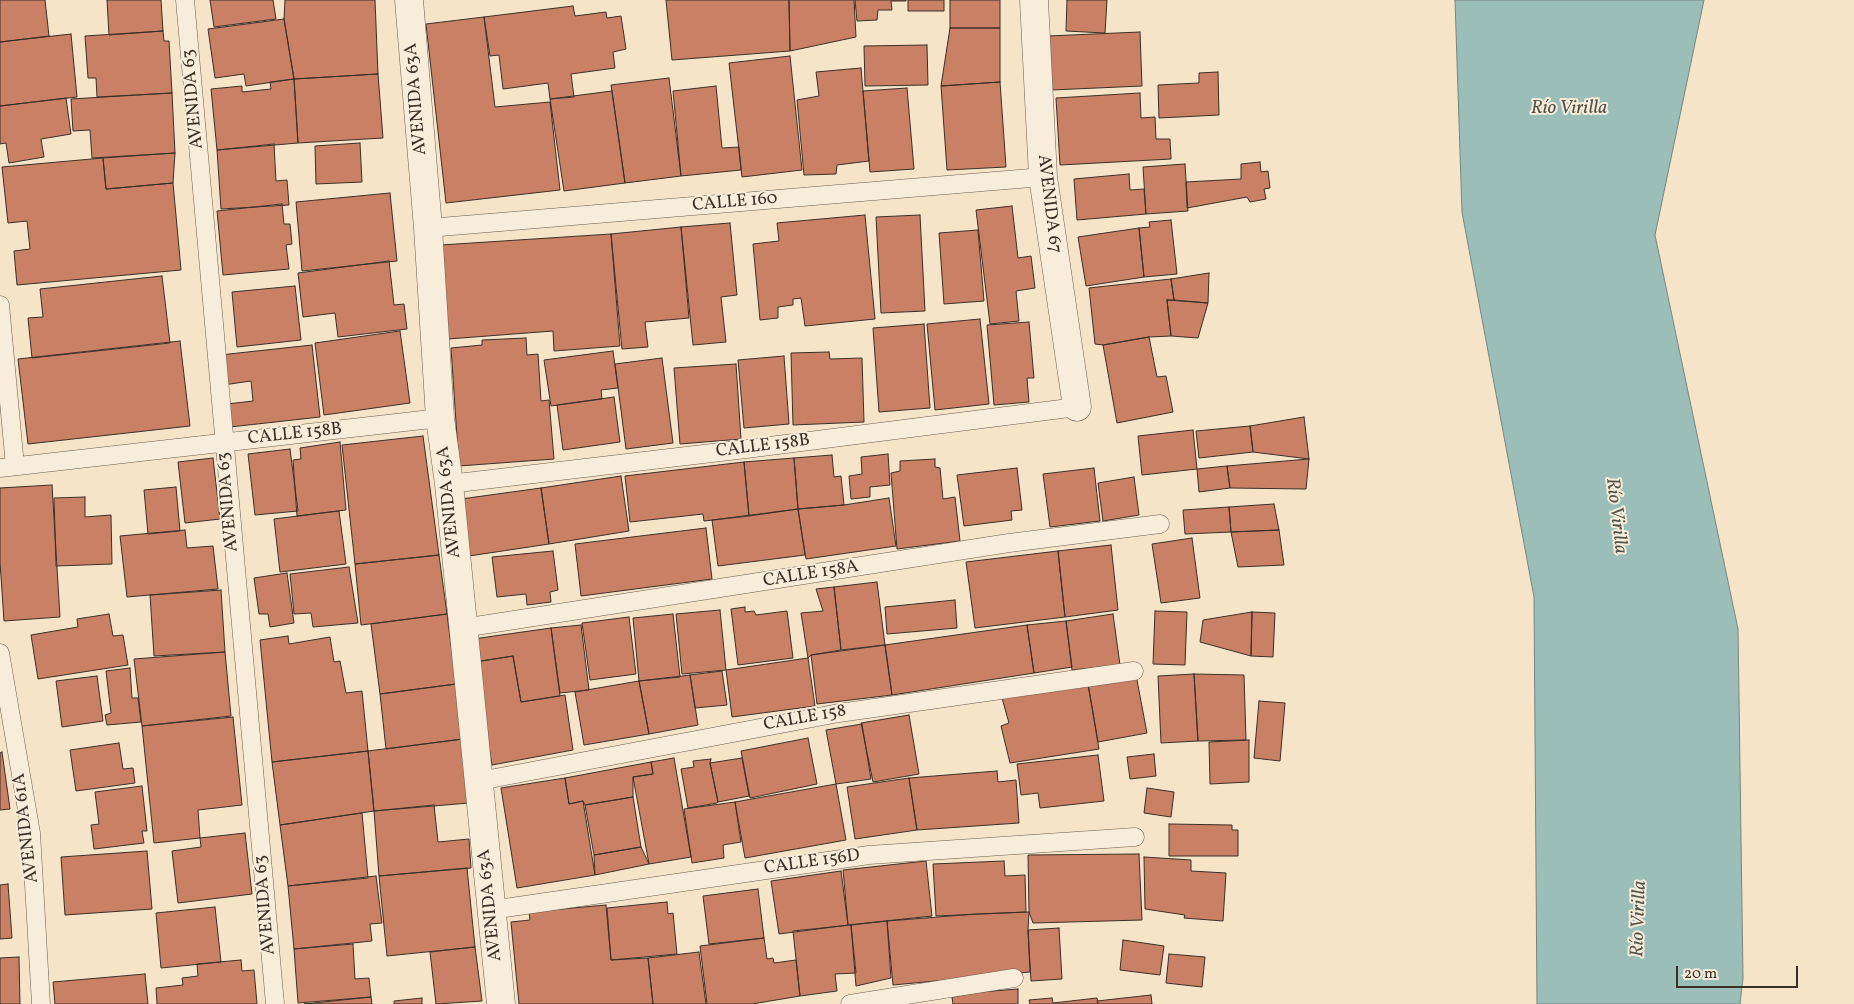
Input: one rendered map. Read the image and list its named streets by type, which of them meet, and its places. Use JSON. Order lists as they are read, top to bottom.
{
  "streets": {
    "street": ["AVENIDA 63A", "AVENIDA 67"],
    "lane": [
      "AVENIDA 63",
      "CALLE 160",
      "CALLE 158B",
      "CALLE 158A",
      "CALLE 158",
      "AVENIDA 61A",
      "CALLE 156D"
    ]
  },
  "crossings": [
    ["AVENIDA 63", "CALLE 158B"],
    ["AVENIDA 63A", "CALLE 160"],
    ["AVENIDA 63A", "CALLE 158B"],
    ["AVENIDA 63A", "CALLE 158A"],
    ["AVENIDA 63A", "CALLE 158"],
    ["AVENIDA 63A", "CALLE 156D"],
    ["CALLE 160", "AVENIDA 67"],
    ["AVENIDA 67", "CALLE 158B"]
  ],
  "water": ["Río Virilla"],
  "scale_bar": "20 m"
}
